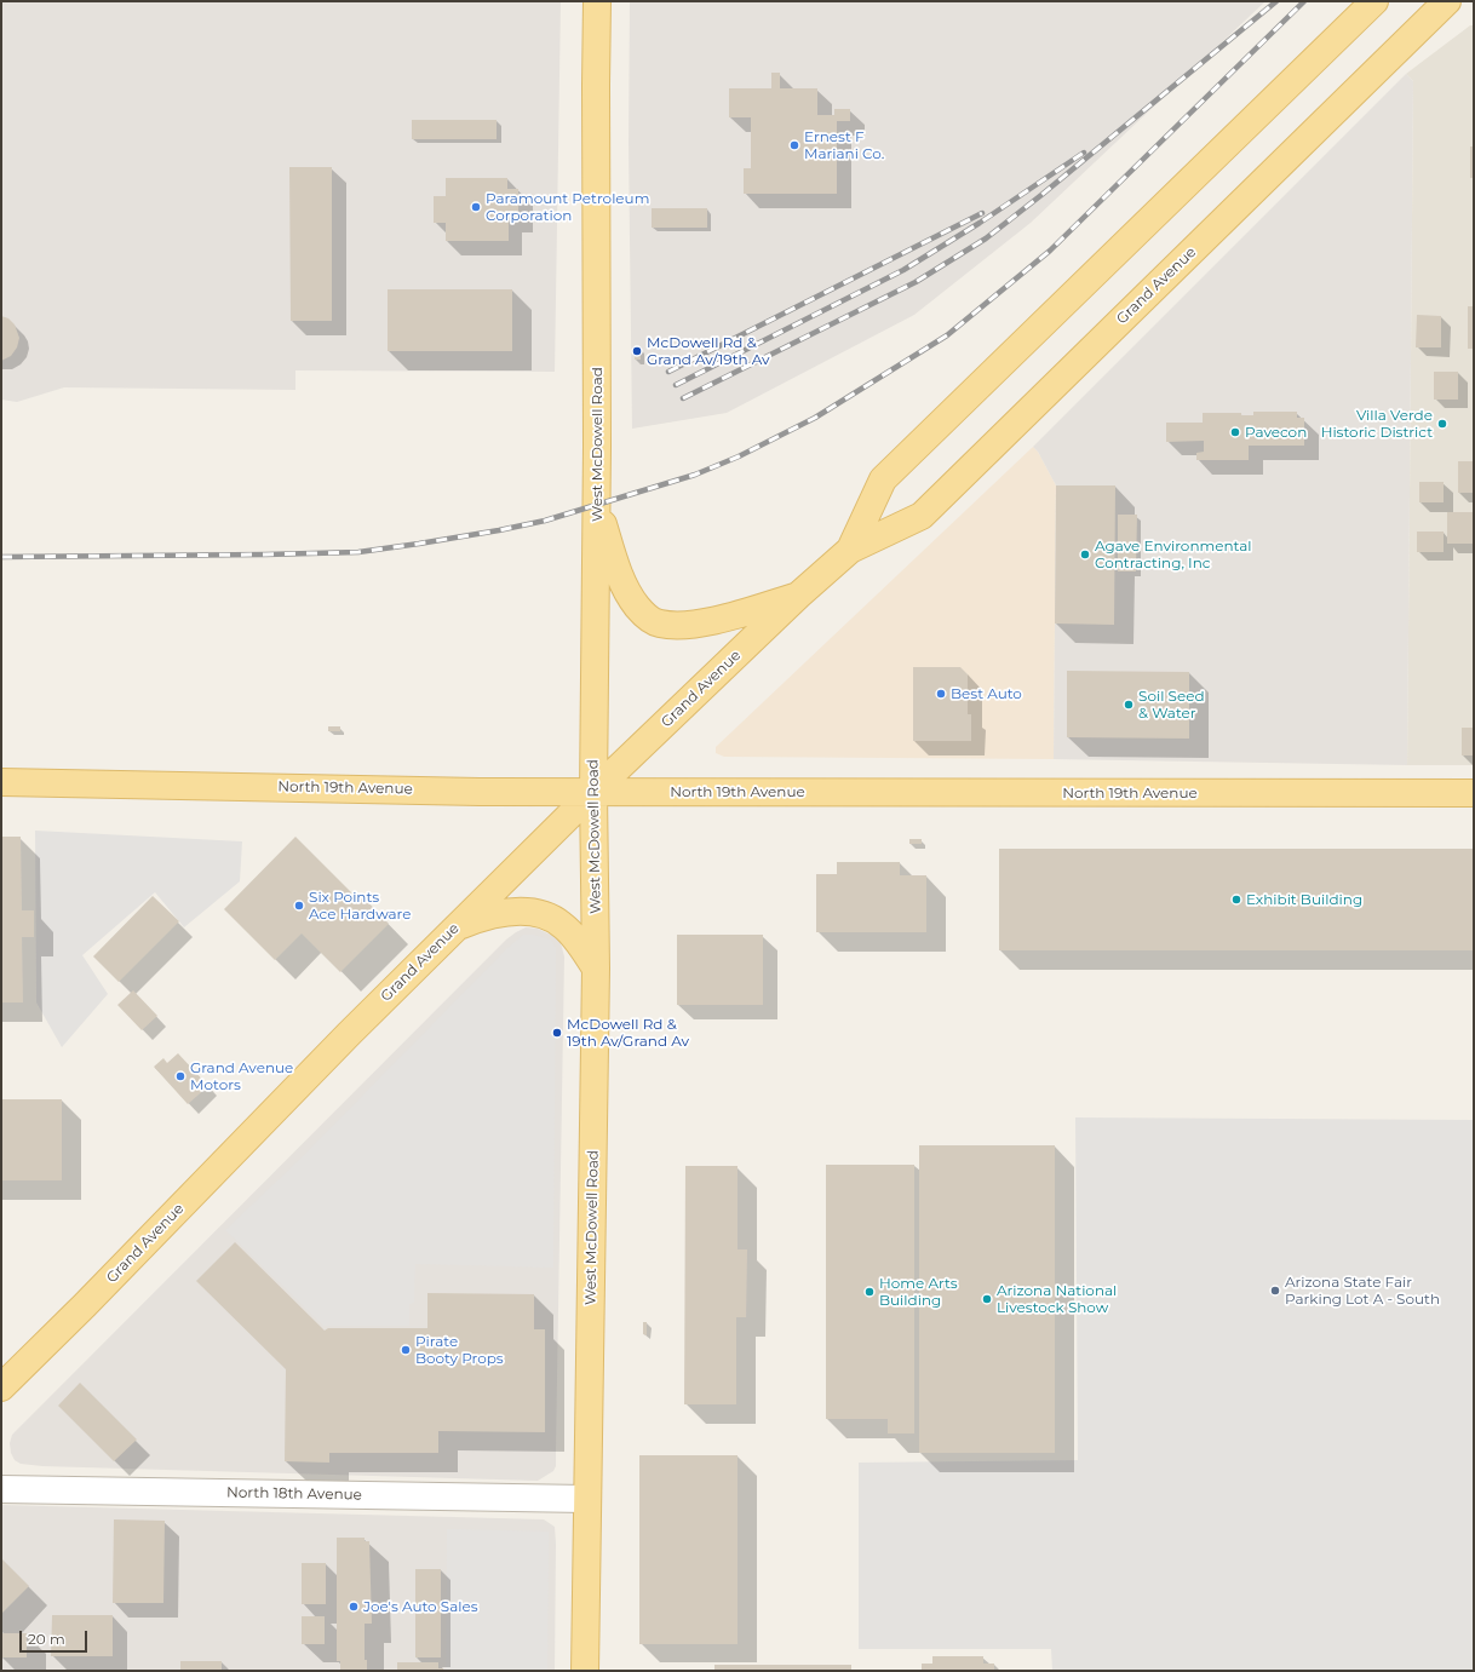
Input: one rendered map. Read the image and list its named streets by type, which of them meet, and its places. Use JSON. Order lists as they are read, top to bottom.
{
  "streets": {
    "main road": ["Grand Avenue", "West McDowell Road", "North 19th Avenue"],
    "street": ["North 18th Avenue"]
  },
  "crossings": [
    ["Grand Avenue", "West McDowell Road"],
    ["Grand Avenue", "North 19th Avenue"],
    ["West McDowell Road", "North 19th Avenue"],
    ["West McDowell Road", "North 18th Avenue"]
  ],
  "places": [
    "Ernest F Mariani Co.",
    "Paramount Petroleum Corporation",
    "McDowell Rd & Grand Av/19th Av",
    "Villa Verde Historic District",
    "Pavecon",
    "Agave Environmental Contracting, Inc",
    "Best Auto",
    "Soil Seed & Water",
    "Exhibit Building",
    "Six Points Ace Hardware",
    "McDowell Rd & 19th Av/Grand Av",
    "Grand Avenue Motors",
    "Arizona State Fair Parking Lot A - South",
    "Home Arts Building",
    "Arizona National Livestock Show",
    "Pirate Booty Props",
    "Joe's Auto Sales"
  ],
  "scale_bar": "20 m"
}
